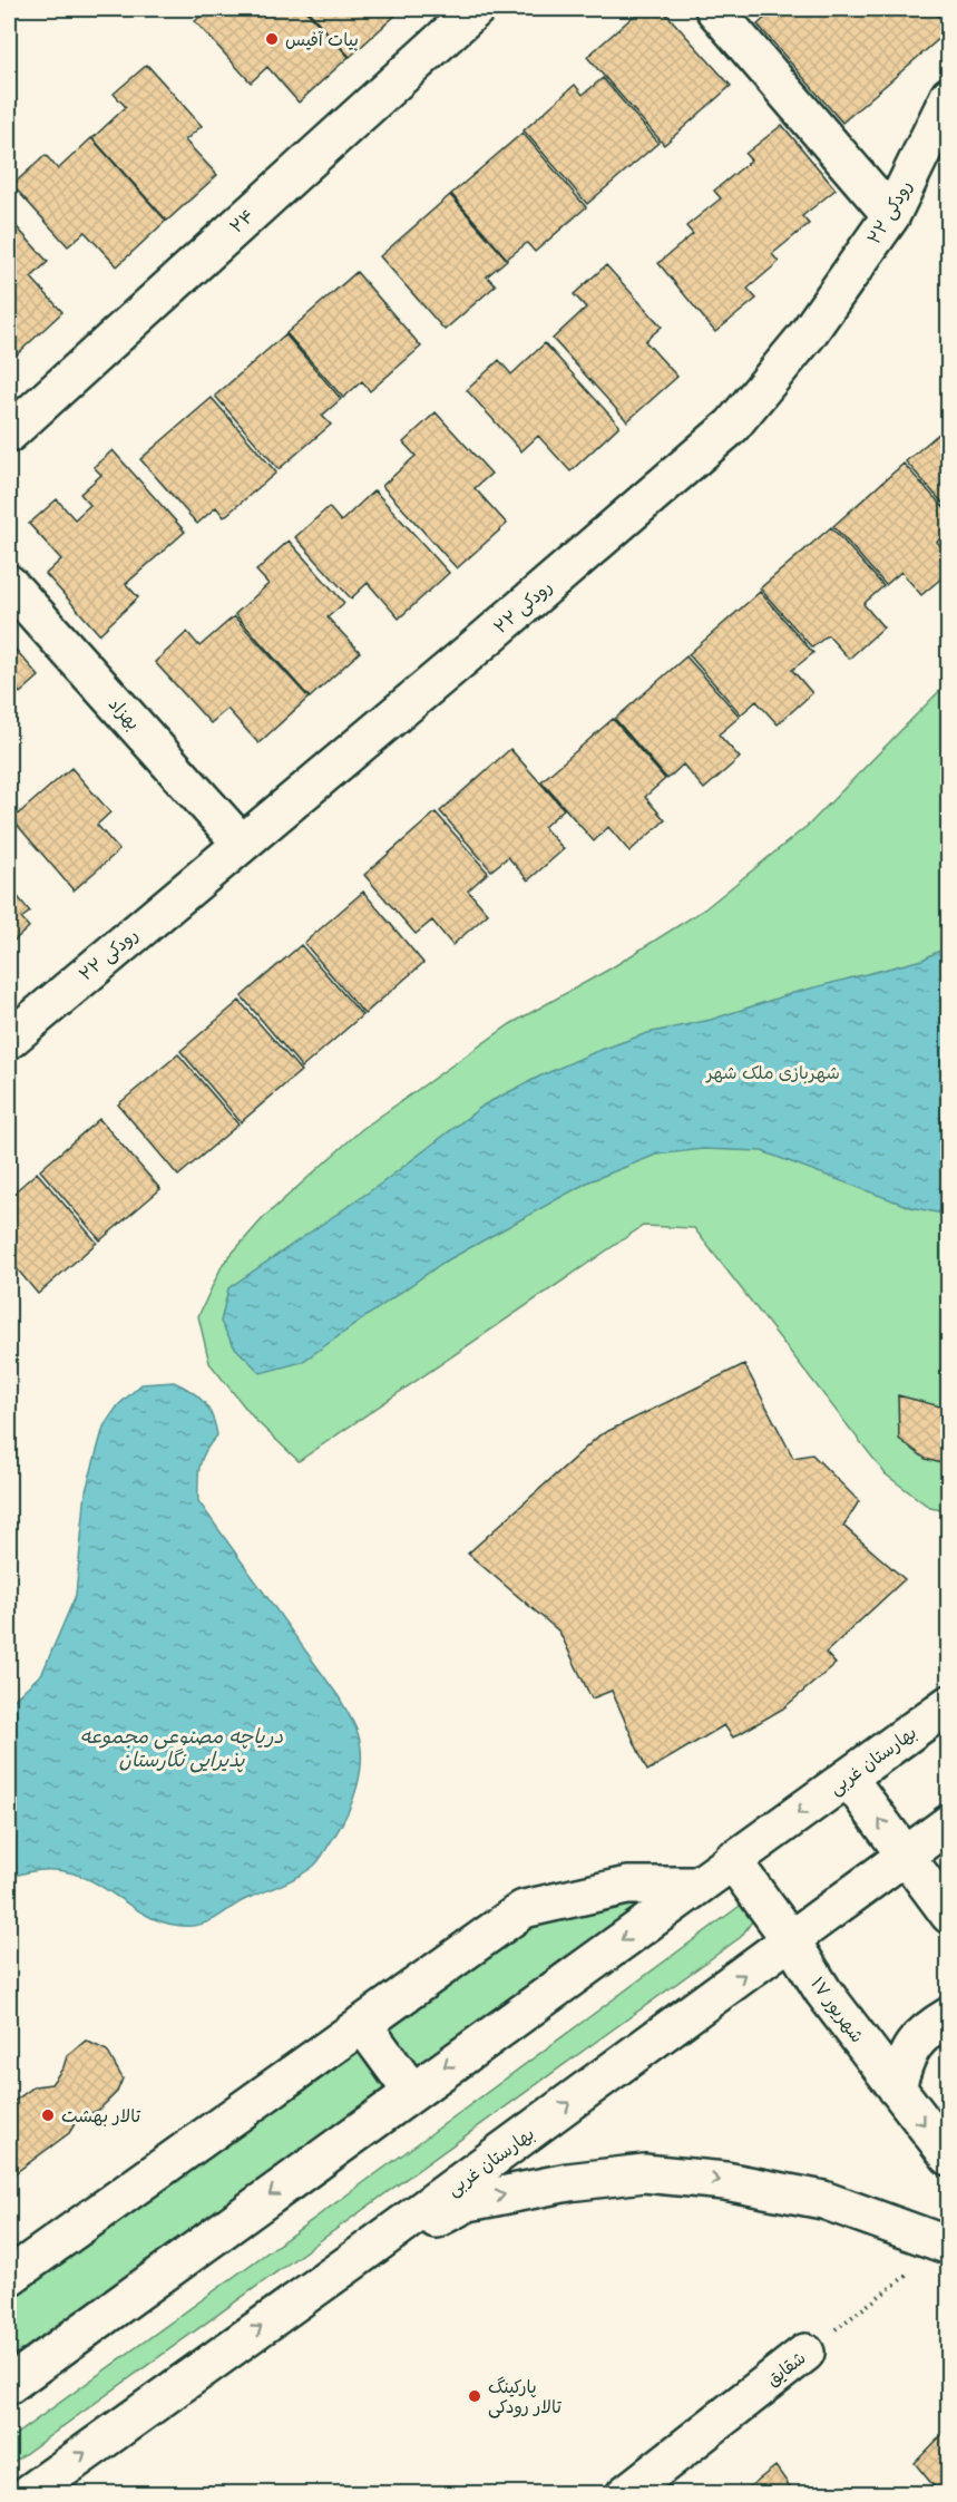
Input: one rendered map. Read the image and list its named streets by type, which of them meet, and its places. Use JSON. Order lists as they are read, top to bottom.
{
  "streets": {
    "street": [
      "رودکی ۲۲",
      "۲۴",
      "بهزاد",
      "بهارستان غربی",
      "۱۷ شهریور",
      "شقایق"
    ]
  },
  "crossings": [
    ["رودکی ۲۲", "بهزاد"],
    ["بهارستان غربی", "۱۷ شهریور"]
  ],
  "water": ["دریاچه مصنوعی مجموعه پذیرایی نگارستان"],
  "parks": ["شهربازی ملک شهر"],
  "places": ["بیات آفیس", "تالار بهشت", "پارکینگ تالار رودکی"]
}
